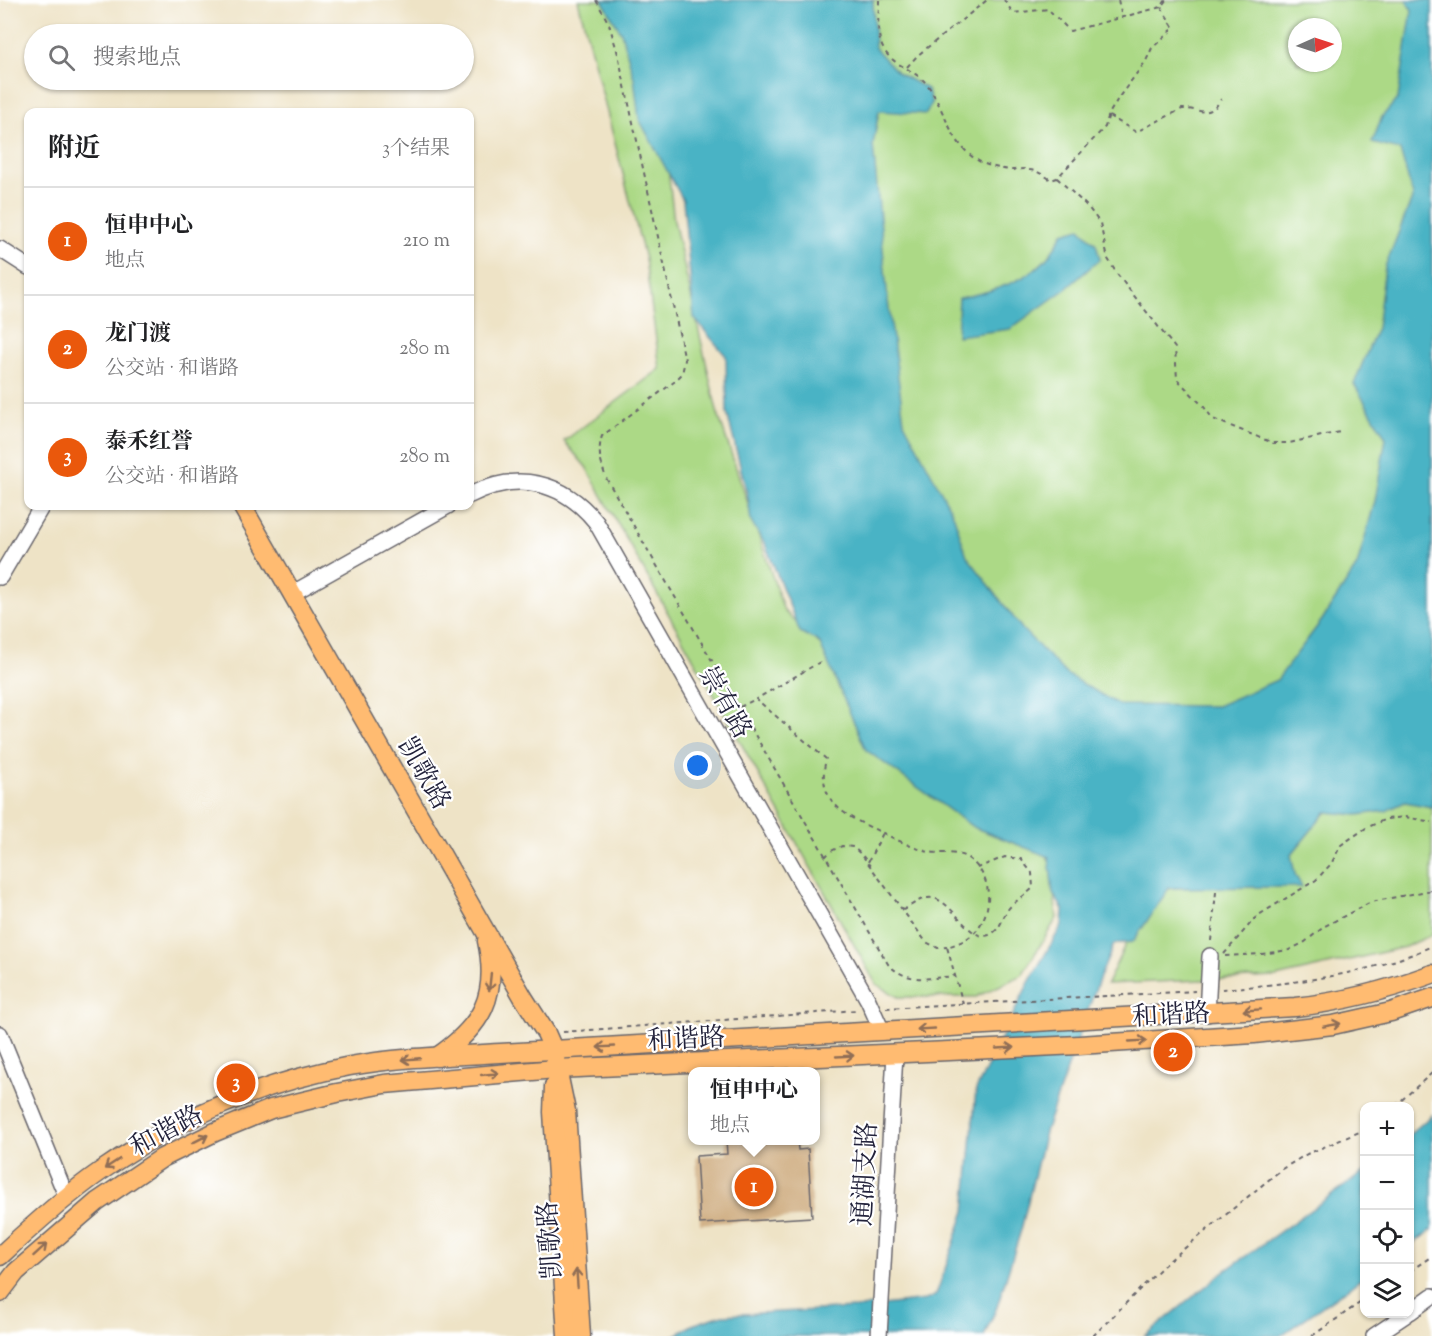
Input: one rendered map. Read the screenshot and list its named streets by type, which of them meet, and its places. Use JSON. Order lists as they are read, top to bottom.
{
  "streets": {
    "main road": ["凯歌路", "和谐路"],
    "street": ["崇有路", "通湖支路"]
  },
  "crossings": [
    ["崇有路", "和谐路"],
    ["凯歌路", "和谐路"],
    ["和谐路", "通湖支路"]
  ],
  "north": "right",
  "page": {
    "search": "搜索地点",
    "heading": ["附近", "3个结果"],
    "list": [
      {
        "mark": "1",
        "name": "恒申中心",
        "note": "地点",
        "value": "210 m"
      },
      {
        "mark": "2",
        "name": "龙门渡",
        "note": "公交站 · 和谐路",
        "value": "280 m"
      },
      {
        "mark": "3",
        "name": "泰禾红誉",
        "note": "公交站 · 和谐路",
        "value": "280 m"
      }
    ],
    "pins": ["2", "3", "1"],
    "popup": ["恒申中心", "地点"],
    "map_buttons": ["+", "−"]
  }
}
